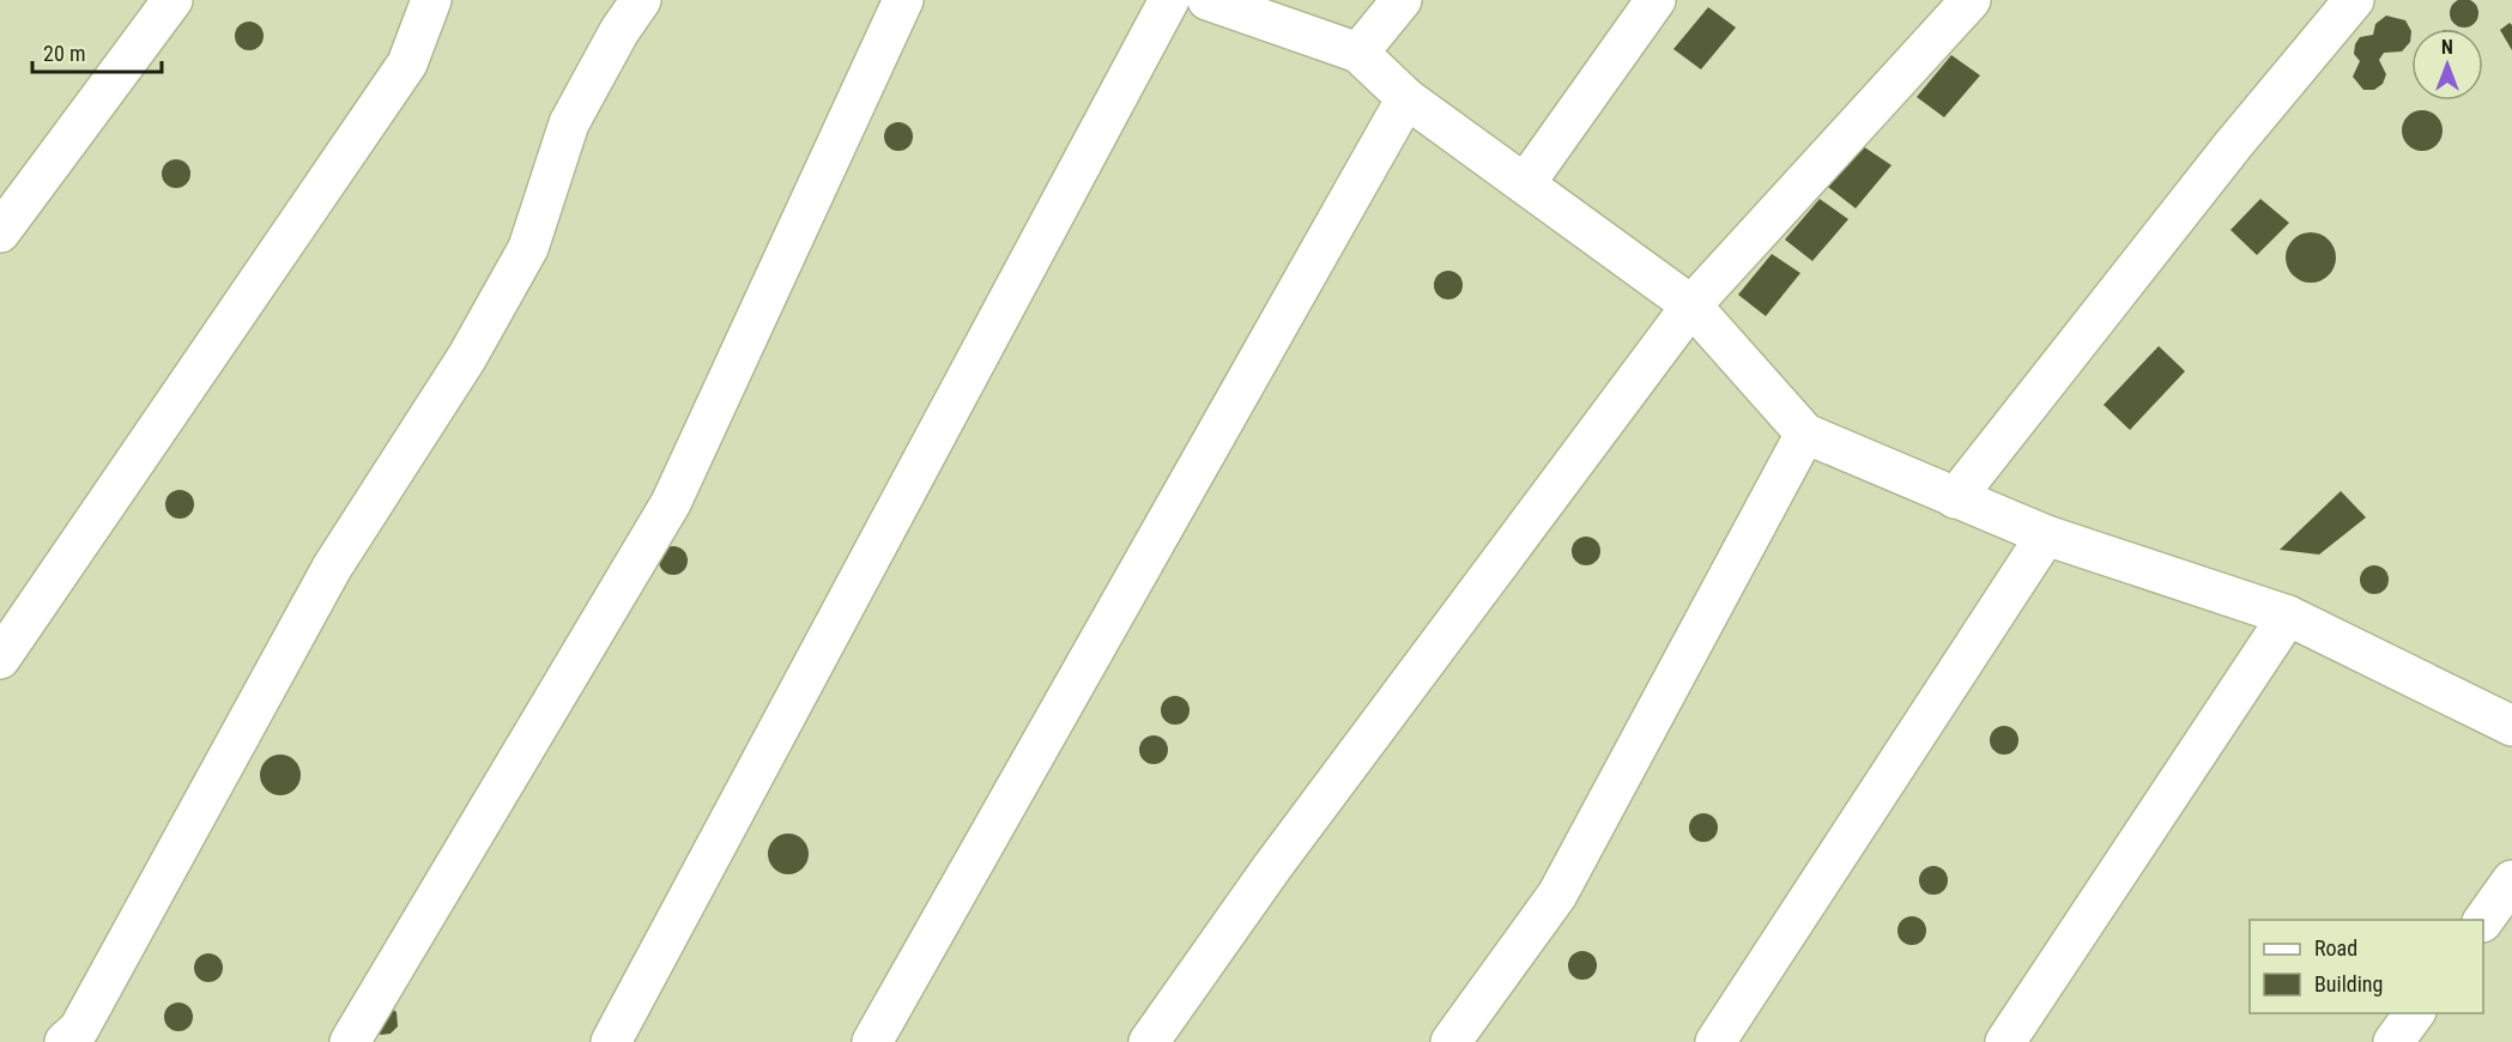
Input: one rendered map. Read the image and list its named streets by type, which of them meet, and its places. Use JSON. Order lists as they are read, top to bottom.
{
  "legend": ["Road", "Building"],
  "scale_bar": "20 m",
  "north": "top"
}
